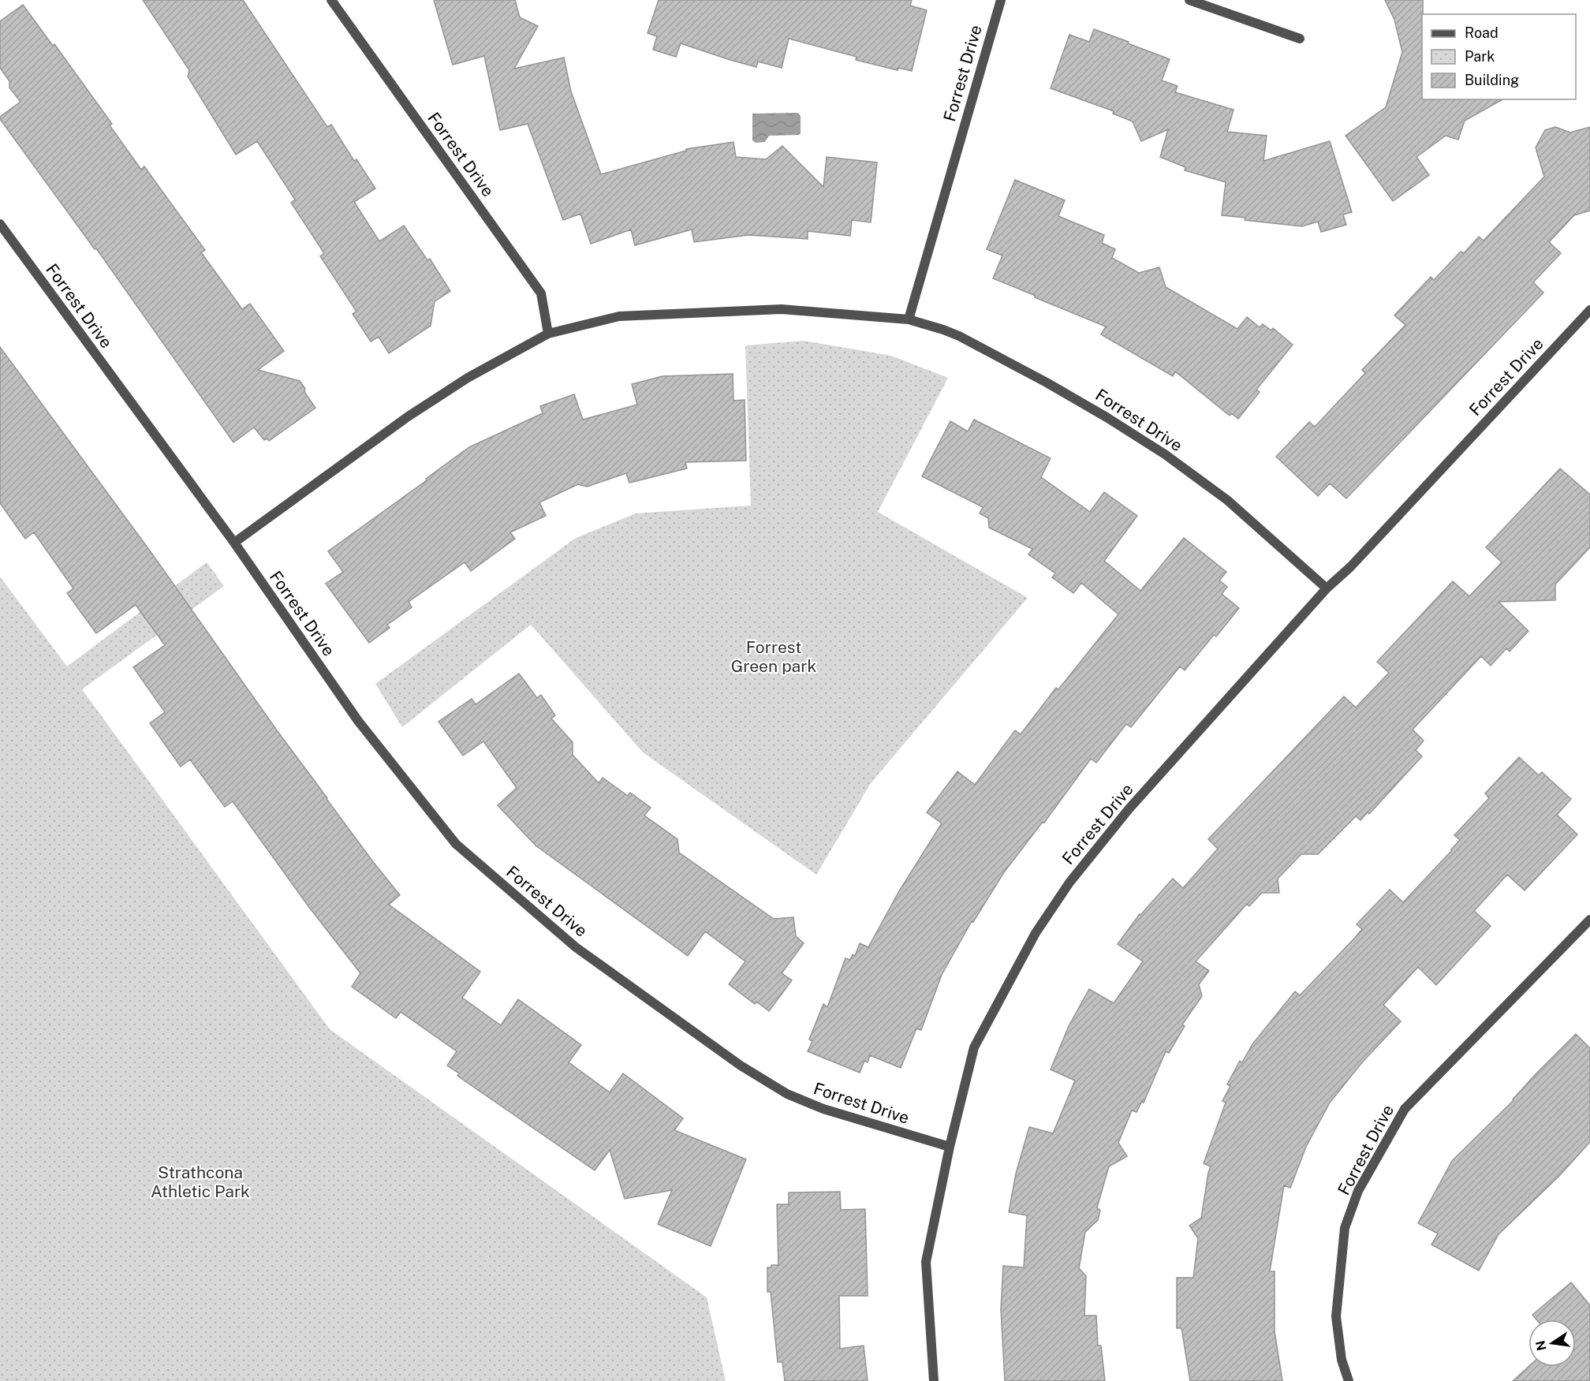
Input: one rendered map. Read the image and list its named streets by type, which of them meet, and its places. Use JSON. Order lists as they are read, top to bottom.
{
  "streets": {
    "street": ["Forrest Drive"]
  },
  "parks": ["Forrest Green park", "Strathcona Athletic Park"],
  "legend": ["Road", "Park", "Building"],
  "north": "left"
}
